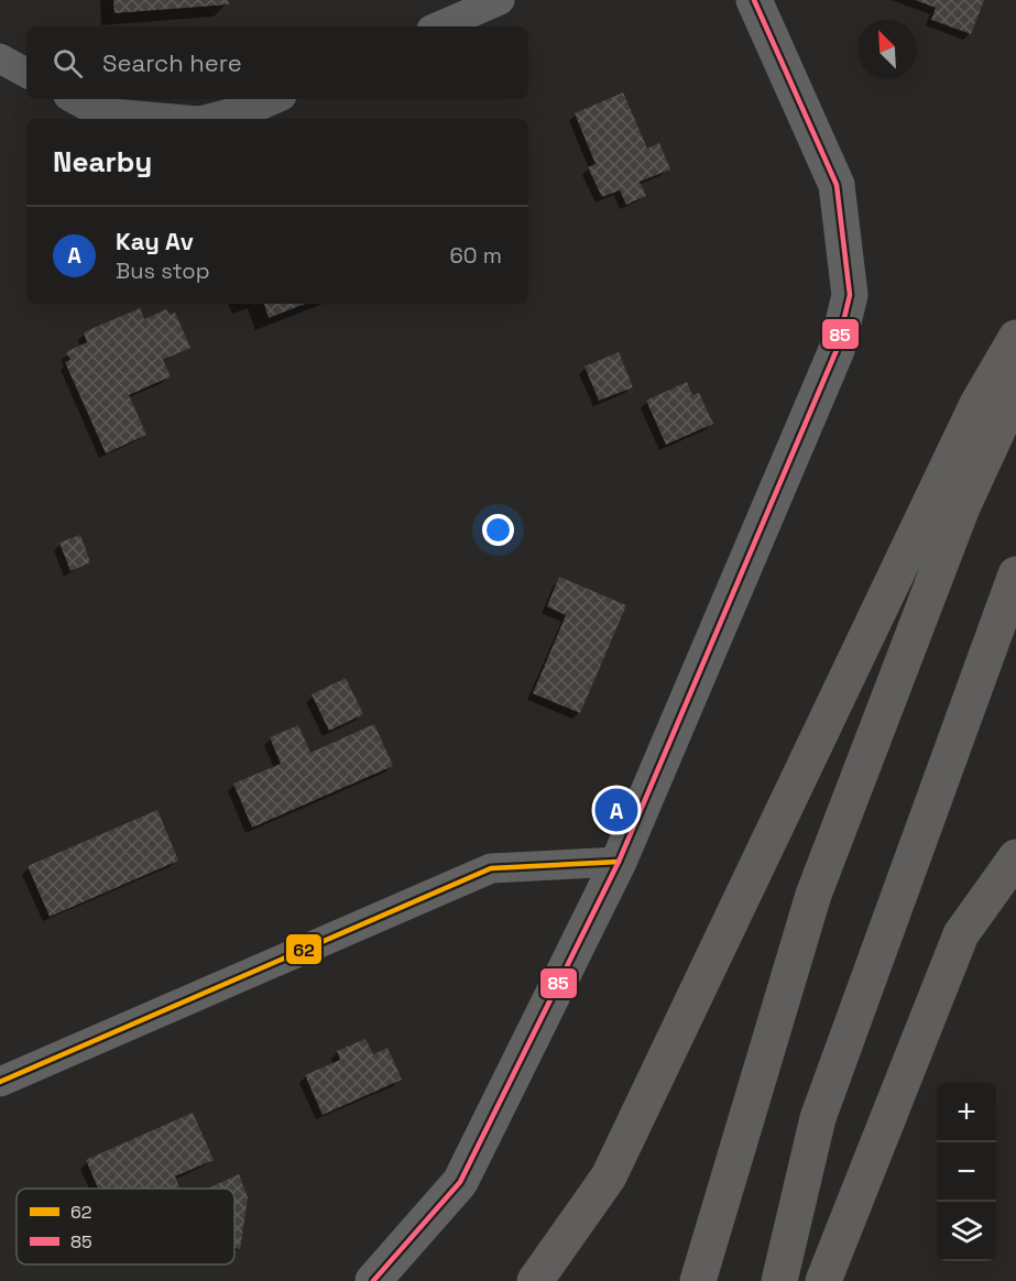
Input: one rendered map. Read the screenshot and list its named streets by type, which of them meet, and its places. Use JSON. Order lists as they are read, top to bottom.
{
  "lines": ["transit line 85", "transit line 62"],
  "legend": ["62", "85"],
  "north": "top left",
  "page": {
    "search": "Search here",
    "heading": "Nearby",
    "list": [
      {
        "mark": "A",
        "name": "Kay Av",
        "note": "Bus stop",
        "value": "60 m"
      }
    ],
    "pins": "A",
    "map_buttons": ["+", "−"]
  }
}
